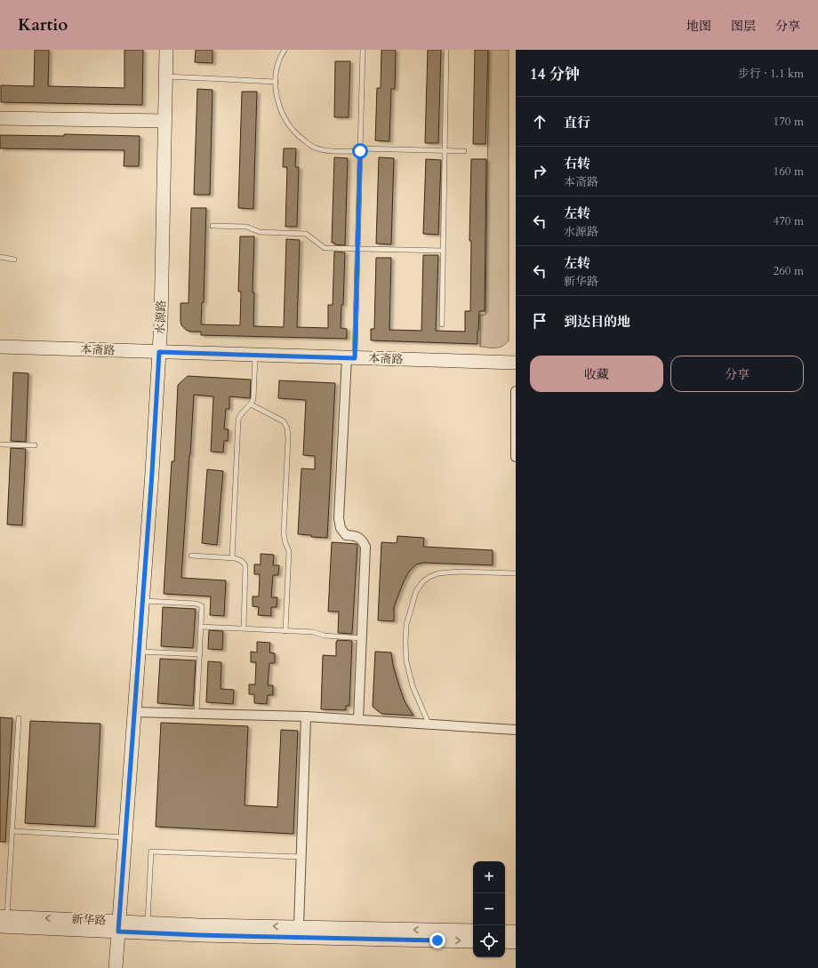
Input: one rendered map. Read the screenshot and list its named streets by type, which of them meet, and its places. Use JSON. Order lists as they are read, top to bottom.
{
  "streets": {
    "street": ["水源路", "本斋路", "新华路"]
  },
  "crossings": [
    ["水源路", "本斋路"],
    ["水源路", "新华路"]
  ],
  "page": {
    "header": "Kartio",
    "nav": ["地图", "图层", "分享"],
    "heading": ["14 分钟", "步行 · 1.1 km"],
    "list": [
      ["直行", "170 m"],
      ["右转", "本斋路", "160 m"],
      ["左转", "水源路", "470 m"],
      ["左转", "新华路", "260 m"],
      "到达目的地"
    ],
    "buttons": ["收藏", "分享"],
    "map_buttons": ["+", "−"]
  }
}
